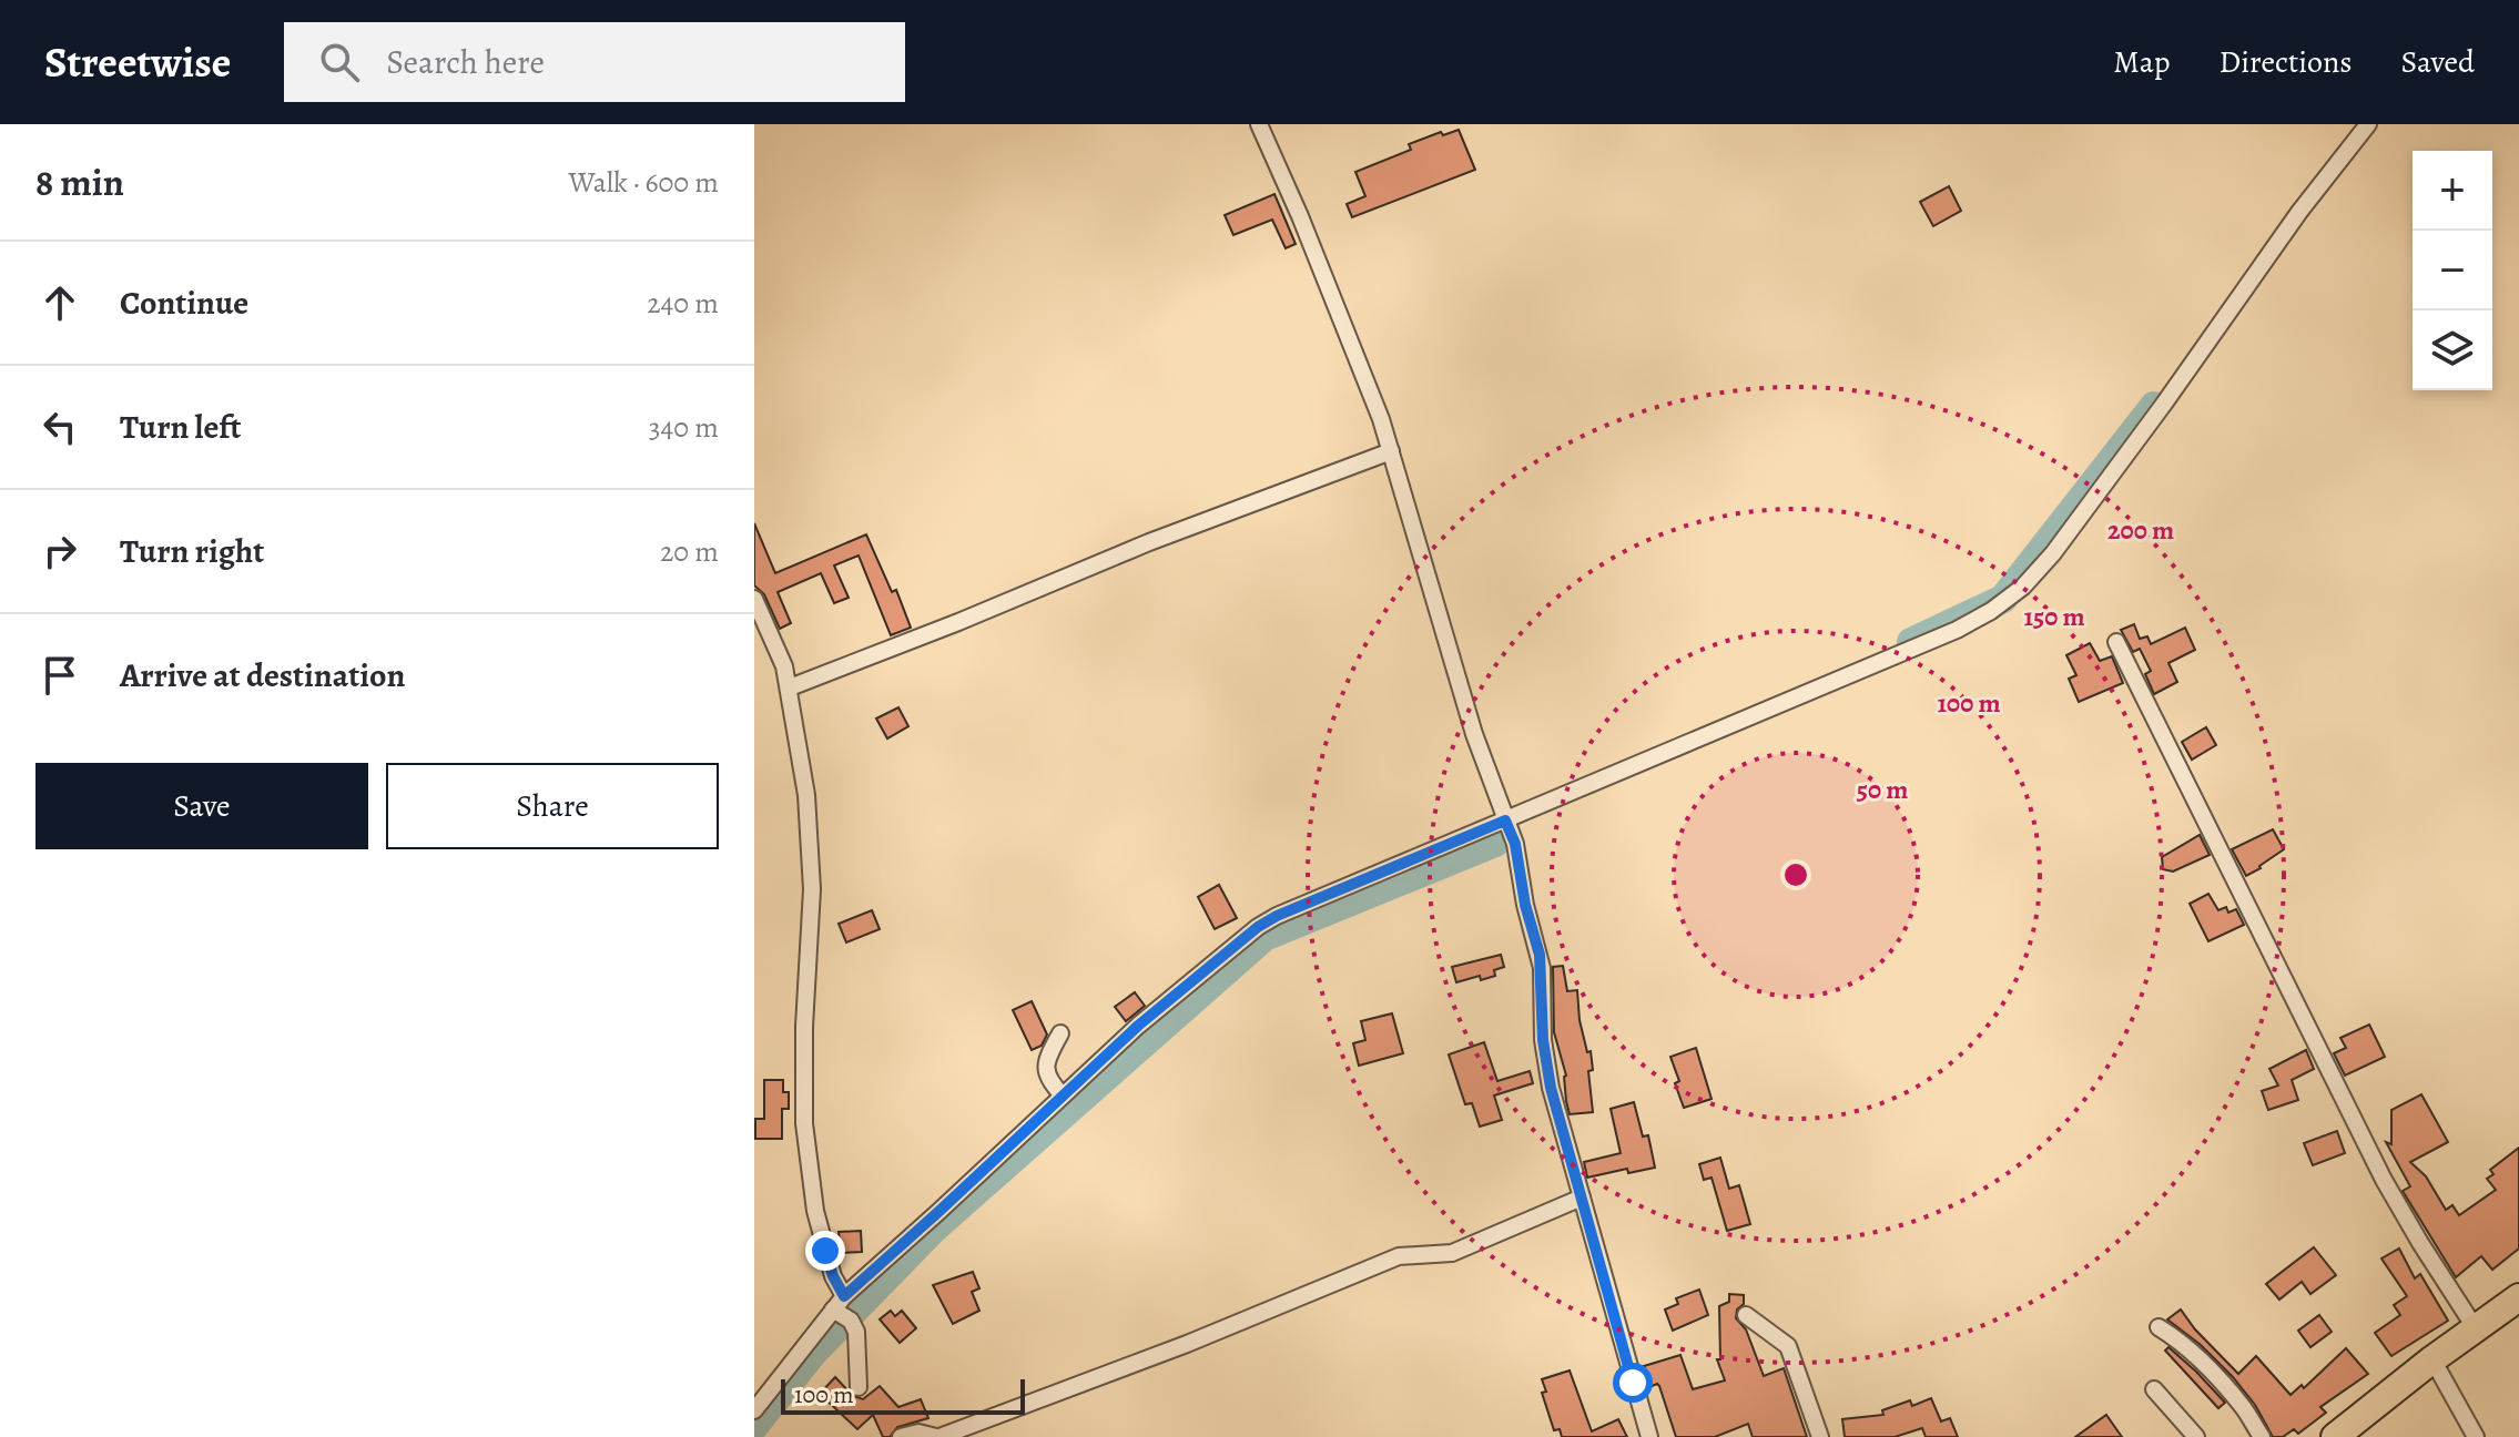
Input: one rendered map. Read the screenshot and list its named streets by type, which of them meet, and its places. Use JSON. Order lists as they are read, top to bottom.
{
  "scale_bar": "100 m",
  "page": {
    "header": "Streetwise",
    "search": "Search here",
    "nav": ["Map", "Directions", "Saved"],
    "heading": ["8 min", "Walk · 600 m"],
    "map_buttons": ["+", "−"],
    "list": [
      ["Continue", "240 m"],
      ["Turn left", "340 m"],
      ["Turn right", "20 m"],
      "Arrive at destination"
    ],
    "buttons": ["Save", "Share"],
    "scale": "100 m"
  },
  "rings": [
    "200 m",
    "150 m",
    "100 m",
    "50 m"
  ]
}
